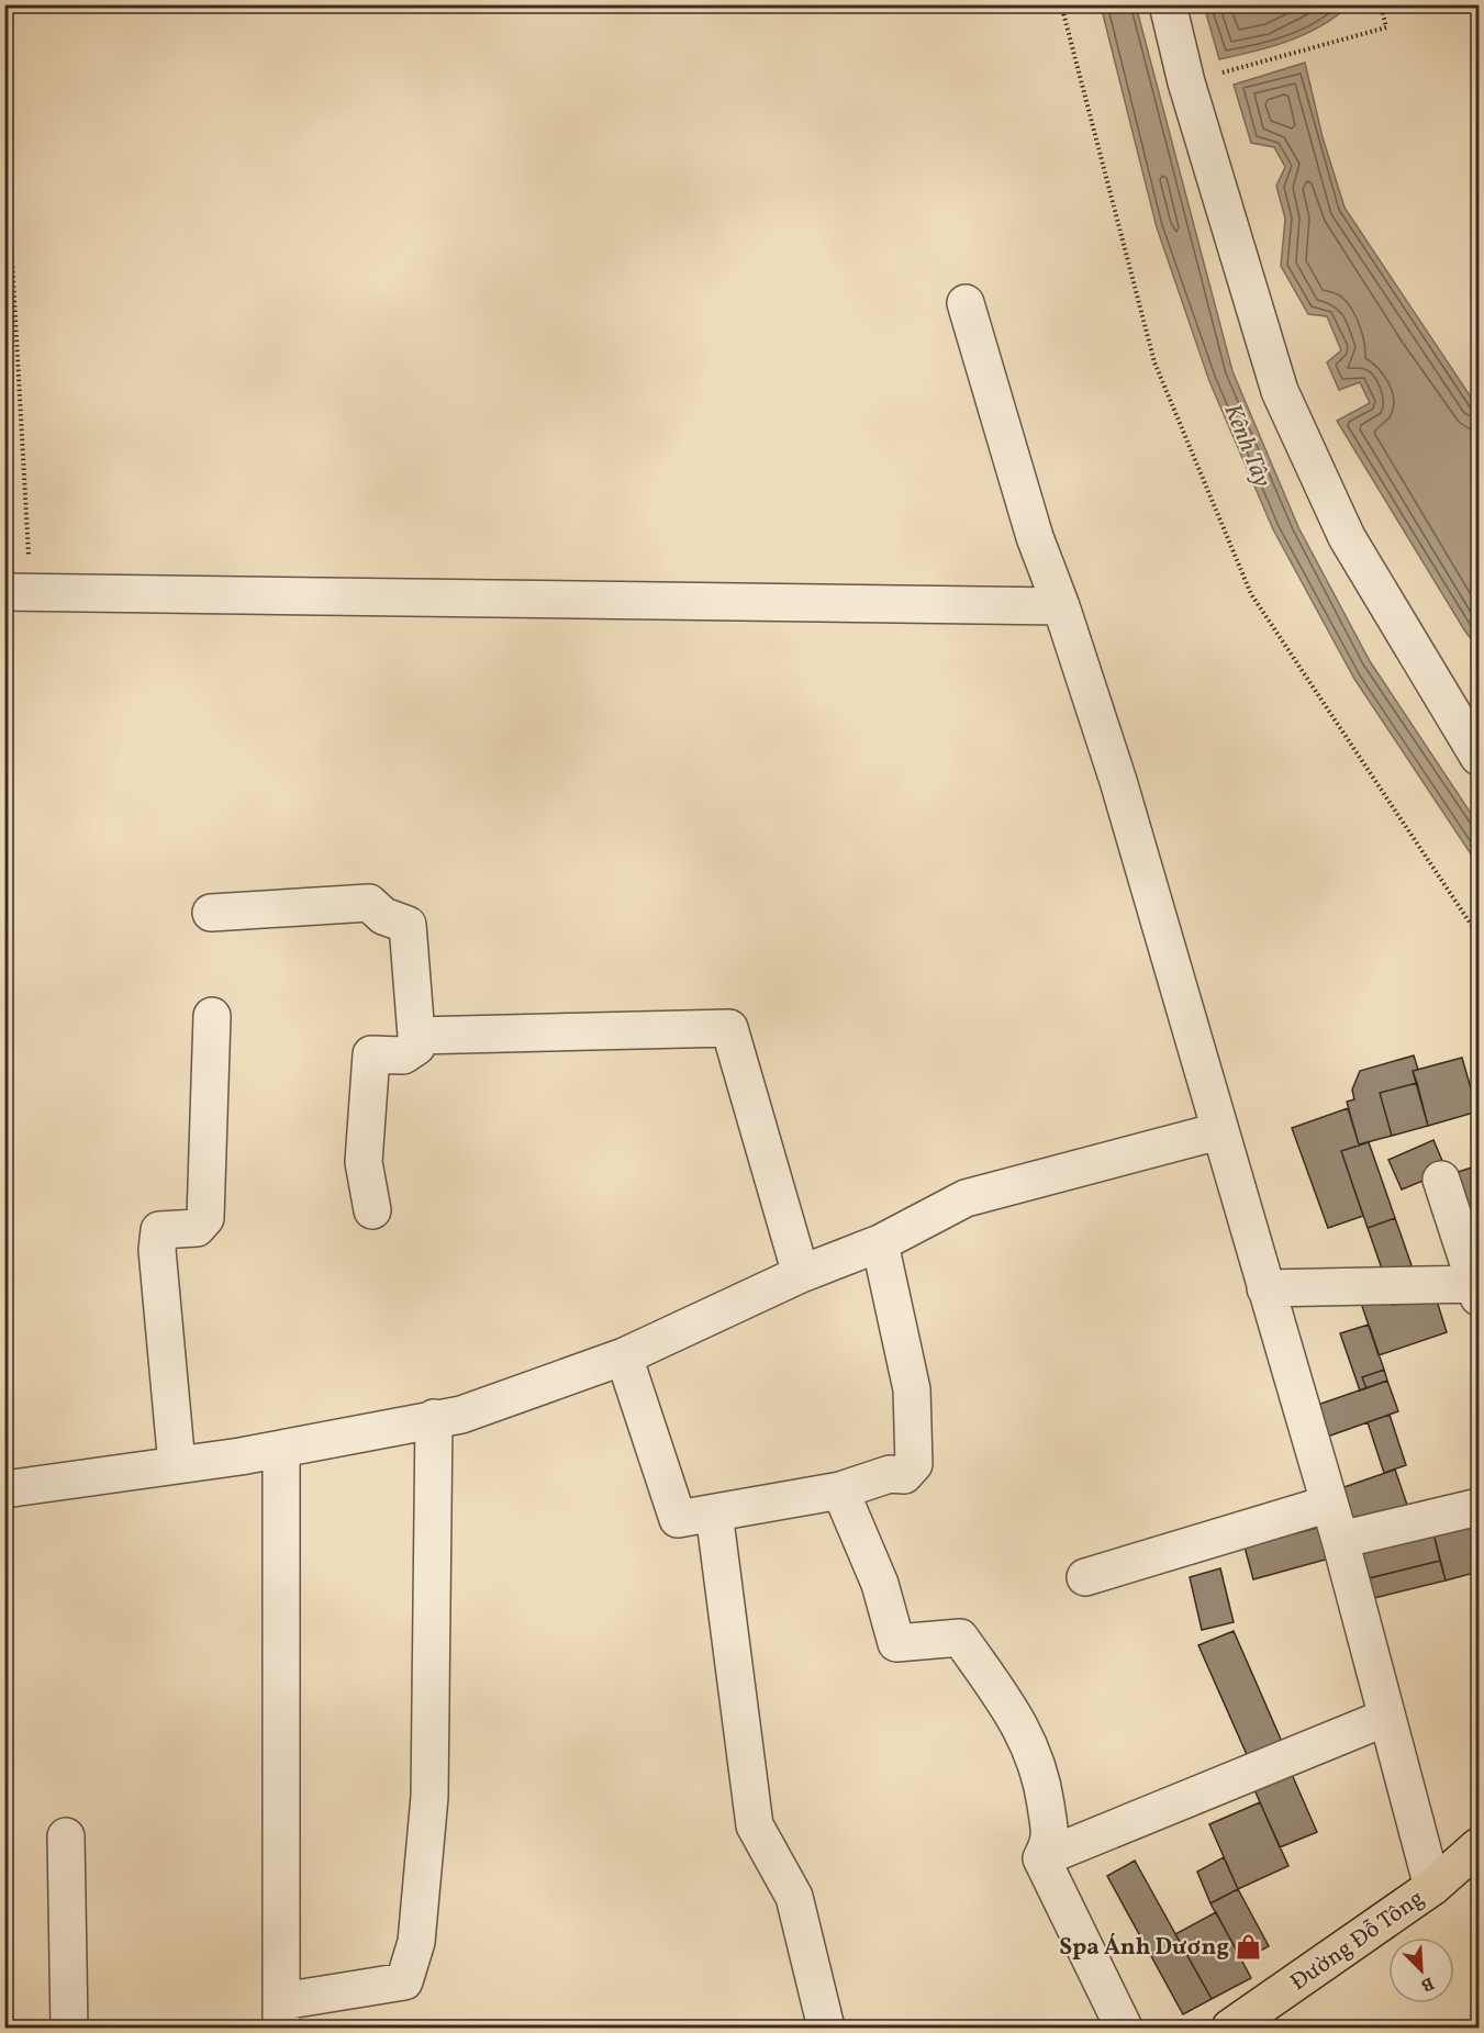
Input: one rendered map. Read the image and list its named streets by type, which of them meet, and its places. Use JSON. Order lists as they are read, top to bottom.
{
  "streets": {
    "main road": ["Đường Đỗ Tông"]
  },
  "water": ["Kênh Tây"],
  "places": {
    "shop": ["Spa Ánh Dương"]
  },
  "north": "bottom right"
}
